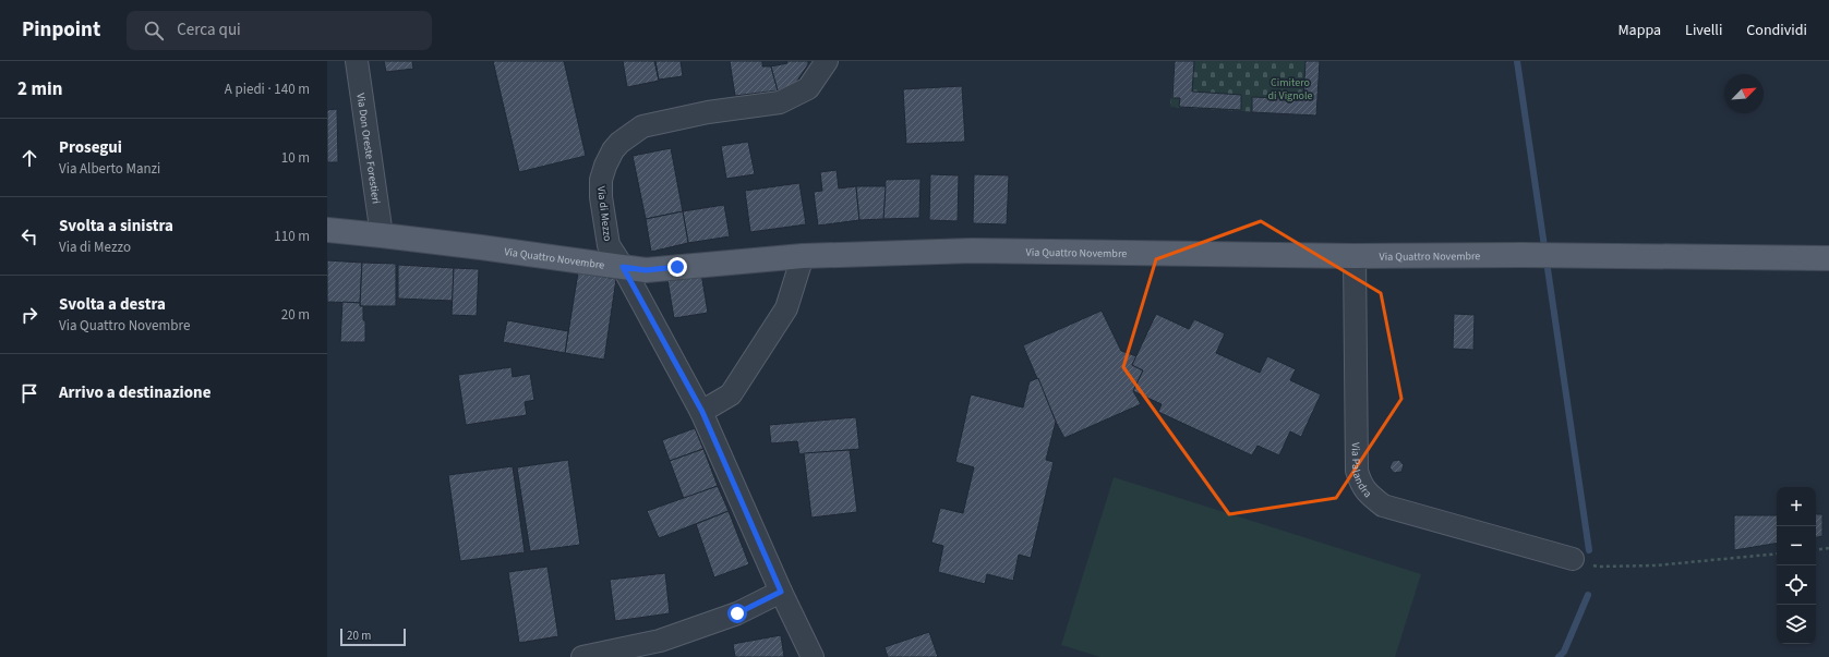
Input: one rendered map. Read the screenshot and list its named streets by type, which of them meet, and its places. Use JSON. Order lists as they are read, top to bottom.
{
  "streets": {
    "main road": ["Via Quattro Novembre"],
    "street": ["Via Don Oreste Forestieri", "Via di Mezzo", "Via Palandra"]
  },
  "crossings": [
    ["Via Don Oreste Forestieri", "Via Quattro Novembre"],
    ["Via di Mezzo", "Via Quattro Novembre"],
    ["Via Quattro Novembre", "Via Palandra"]
  ],
  "parks": ["Cimitero di Vignole"],
  "scale_bar": "20 m",
  "north": "top right",
  "page": {
    "header": "Pinpoint",
    "search": "Cerca qui",
    "nav": ["Mappa", "Livelli", "Condividi"],
    "heading": ["2 min", "A piedi · 140 m"],
    "list": [
      ["Prosegui", "Via Alberto Manzi", "10 m"],
      ["Svolta a sinistra", "Via di Mezzo", "110 m"],
      ["Svolta a destra", "Via Quattro Novembre", "20 m"],
      "Arrivo a destinazione"
    ],
    "map_buttons": ["+", "−"],
    "scale": "20 m"
  }
}
